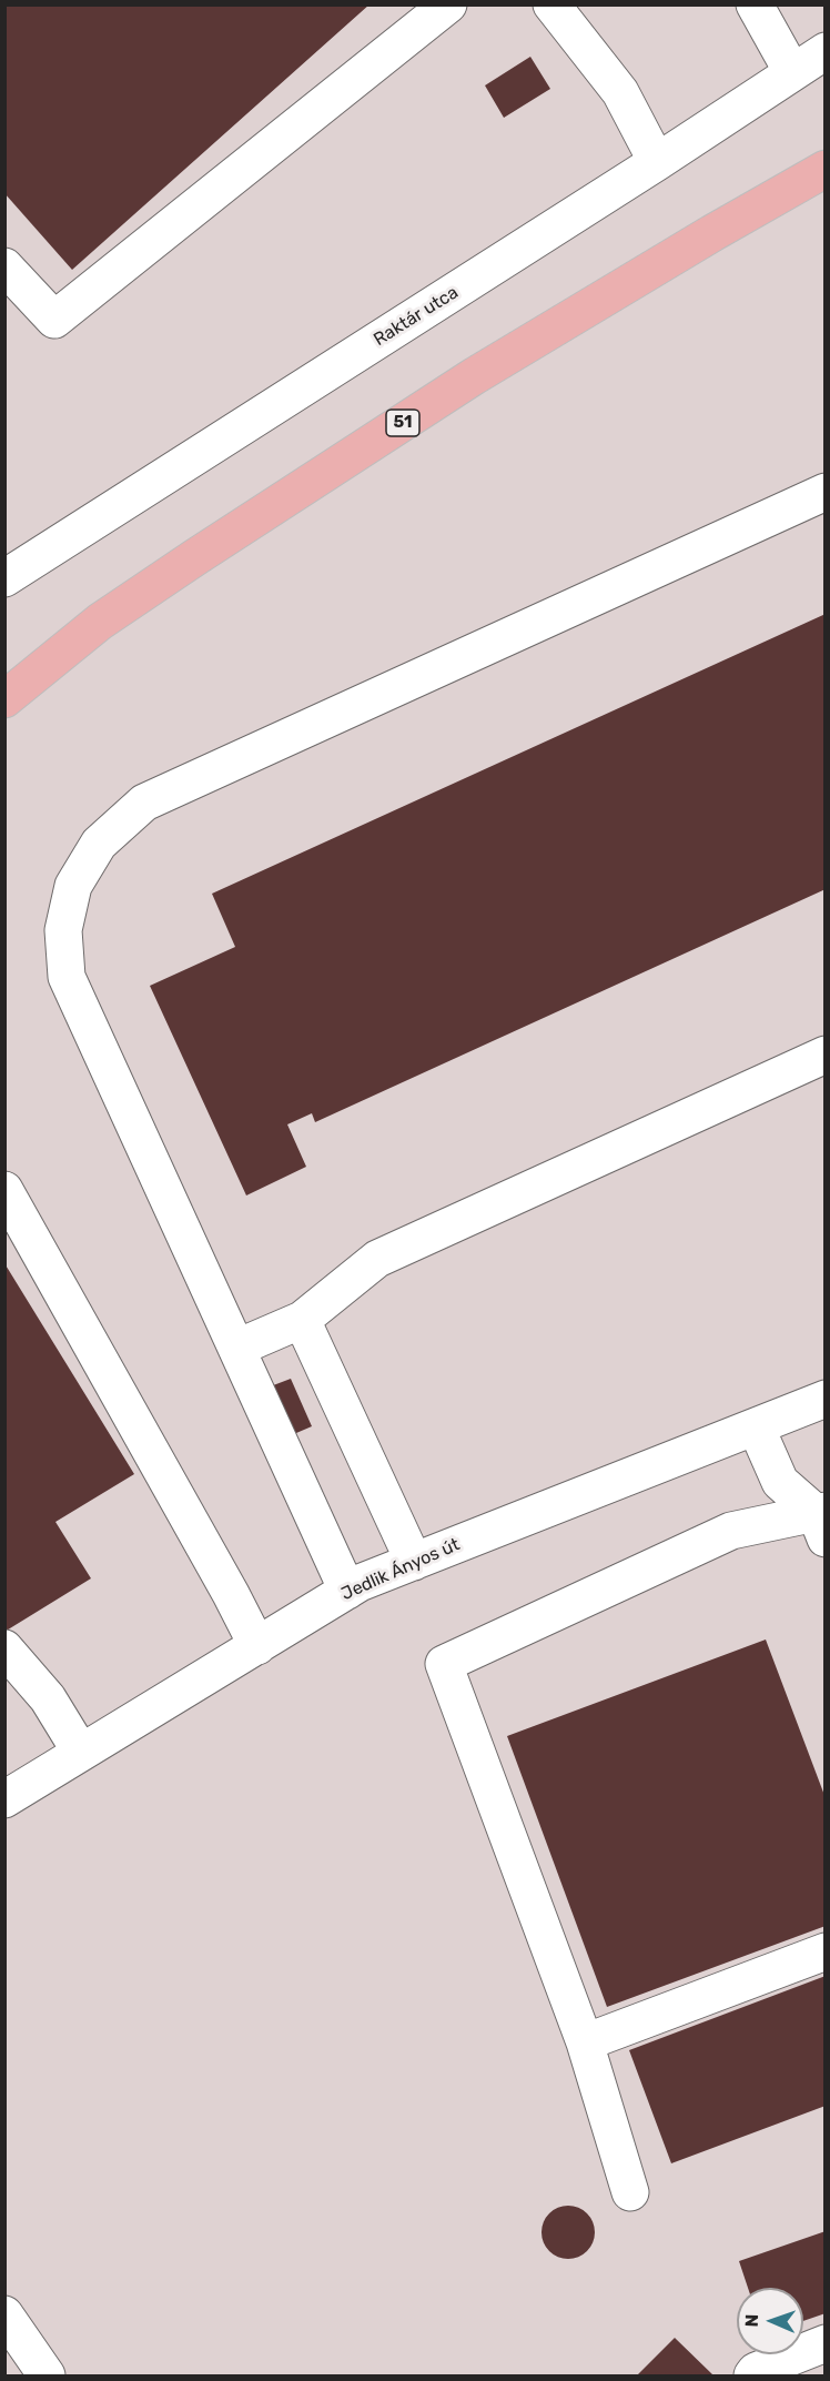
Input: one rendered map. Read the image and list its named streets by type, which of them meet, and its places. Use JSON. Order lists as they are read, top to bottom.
{
  "streets": {
    "main road": ["51"],
    "street": ["Raktár utca", "Jedlik Ányos út"]
  },
  "north": "left"
}
